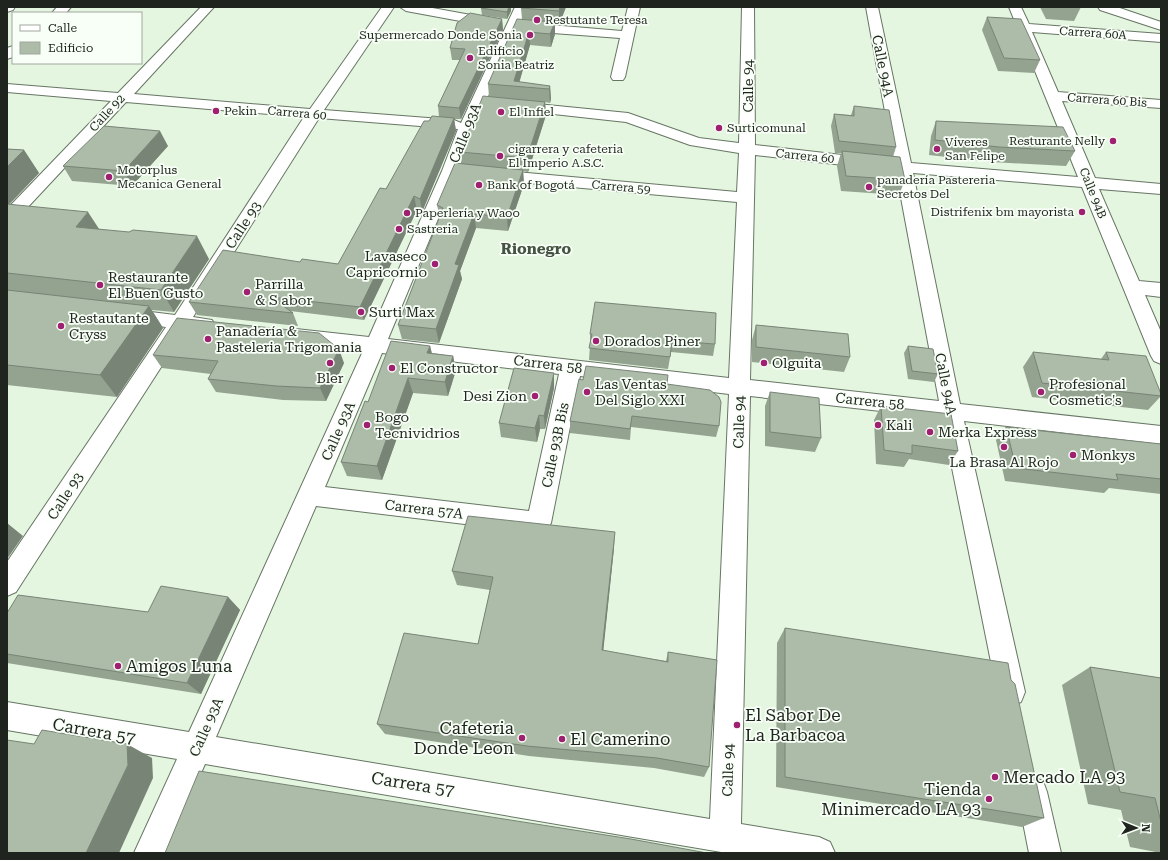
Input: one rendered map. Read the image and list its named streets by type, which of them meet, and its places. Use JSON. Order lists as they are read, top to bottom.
{
  "streets": {
    "street": [
      "Carrera 60A",
      "Calle 94A",
      "Calle 94",
      "Carrera 60 Bis",
      "Calle 92",
      "Carrera 60",
      "Calle 93A",
      "Carrera 59",
      "Calle 94B",
      "Calle 93",
      "Carrera 58",
      "Calle 93B Bis",
      "Carrera 57A",
      "Carrera 57"
    ]
  },
  "crossings": [
    ["Carrera 60A", "Calle 94B"],
    ["Calle 94A", "Carrera 60"],
    ["Calle 94A", "Carrera 58"],
    ["Calle 94", "Carrera 60"],
    ["Calle 94", "Carrera 59"],
    ["Calle 94", "Carrera 58"],
    ["Calle 94", "Carrera 57"],
    ["Carrera 60 Bis", "Calle 94B"],
    ["Calle 92", "Carrera 60"],
    ["Carrera 60", "Calle 93A"],
    ["Carrera 60", "Calle 94B"],
    ["Carrera 60", "Calle 93"],
    ["Calle 93A", "Carrera 59"],
    ["Calle 93A", "Carrera 58"],
    ["Calle 93A", "Carrera 57A"],
    ["Calle 93A", "Carrera 57"],
    ["Carrera 58", "Calle 93B Bis"],
    ["Calle 93B Bis", "Carrera 57A"]
  ],
  "districts": ["Rionegro"],
  "places": [
    "Restutante Teresa",
    "Supermercado Donde Sonia",
    "Edificio Sonia Beatriz",
    "Pekin",
    "El Infiel",
    "Surticomunal",
    "Resturante Nelly",
    "Víveres San Felipe",
    "cigarrera y cafeteria El Imperio A.S.C.",
    "Motorplus Mecanica General",
    "Bank of Bogotá",
    "panadería Pastereria Secretos Del",
    "Distrifenix bm mayorista",
    "Paperlería y Waoo",
    "Sastreria",
    "Lavaseco Capricornio",
    "Restaurante El Buen Gusto",
    "Parrilla & S abor",
    "Surti Max",
    "Restautante Cryss",
    "Panadería & Pasteleria Trigomania",
    "Dorados Piner",
    "Bler",
    "Olguita",
    "El Constructor",
    "Las Ventas Del Siglo XXI",
    "Profesional Cosmetic's",
    "Desi Zion",
    "Bogo Tecnividrios",
    "Kali",
    "Merka Express",
    "La Brasa Al Rojo",
    "Monkys",
    "Amigos Luna",
    "El Sabor De La Barbacoa",
    "Cafeteria Donde Leon",
    "El Camerino",
    "Mercado LA 93",
    "Tienda Minimercado LA 93"
  ],
  "legend": ["Calle", "Edificio"],
  "north": "right"
}
